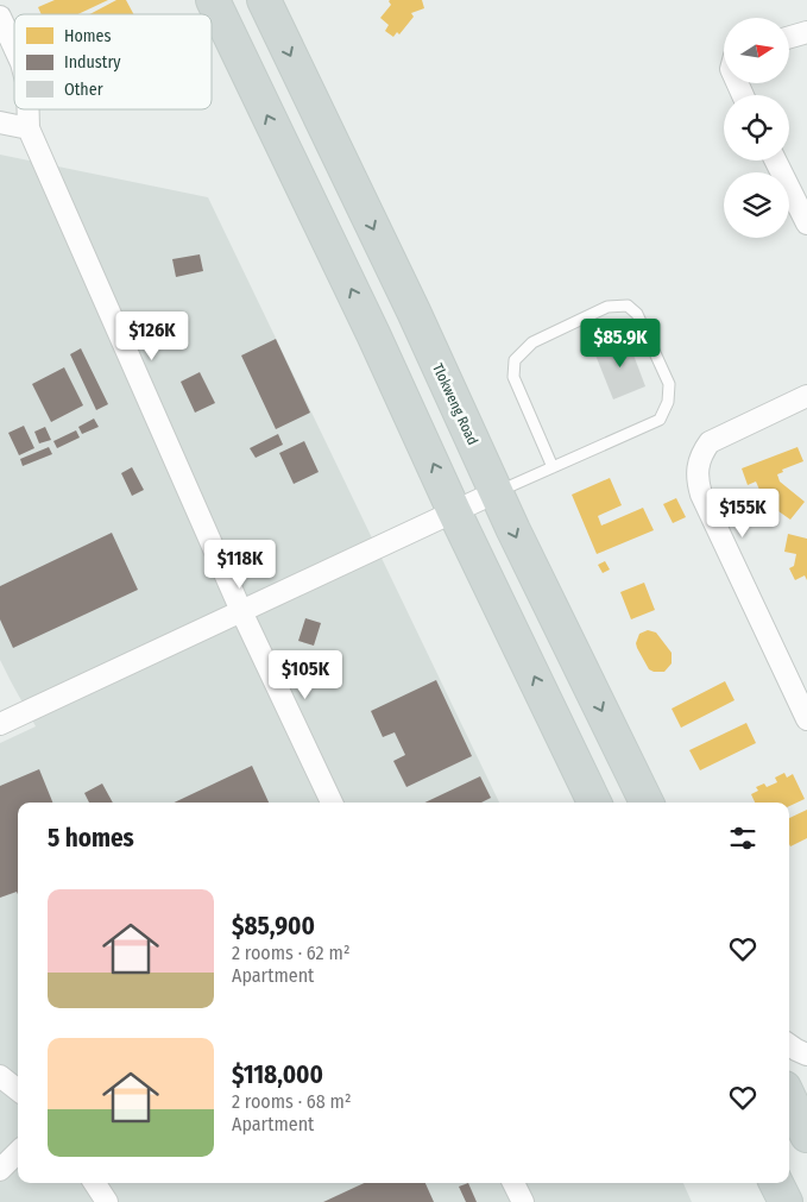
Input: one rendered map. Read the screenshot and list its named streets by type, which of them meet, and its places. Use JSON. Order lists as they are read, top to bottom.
{
  "streets": {
    "main road": ["Tlokweng Road"]
  },
  "legend": ["Homes", "Industry", "Other"],
  "north": "right",
  "page": {
    "price": [
      "$126K",
      "$85.9K",
      "$155K",
      "$118K",
      "$105K"
    ],
    "heading": "5 homes",
    "list": [
      {
        "name": "$85,900",
        "note": "2 rooms · 62 m² · Apartment"
      },
      {
        "name": "$118,000",
        "note": "2 rooms · 68 m² · Apartment"
      }
    ]
  }
}
